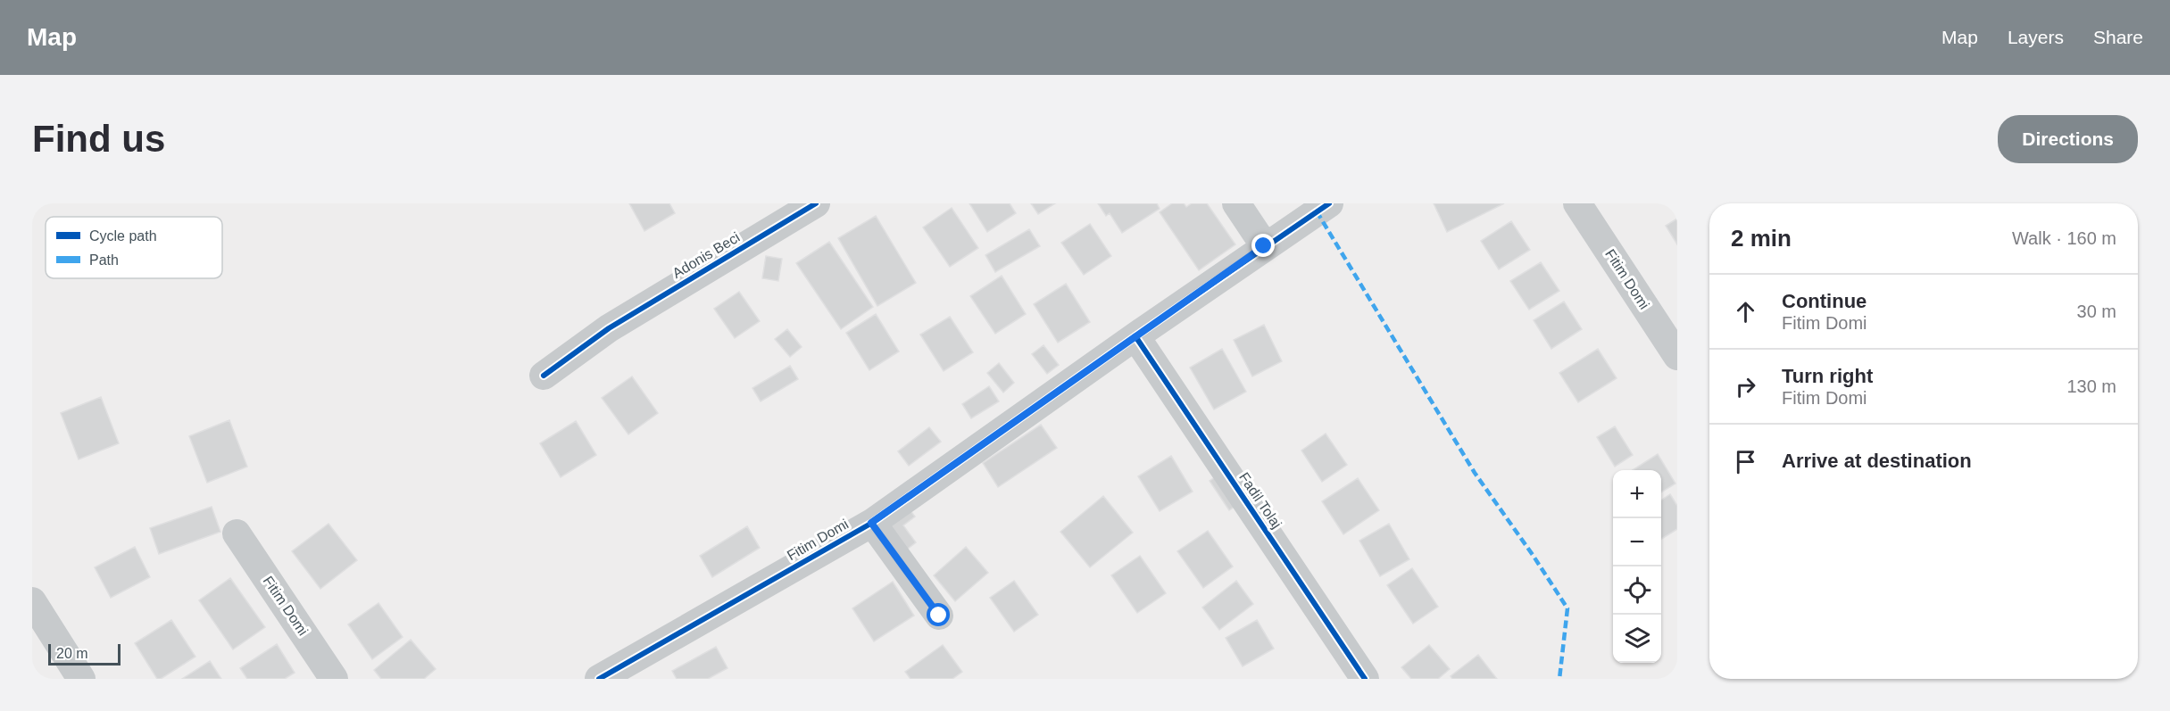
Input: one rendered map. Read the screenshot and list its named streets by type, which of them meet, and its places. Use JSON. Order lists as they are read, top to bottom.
{
  "streets": {
    "street": ["Adonis Beci", "Fitim Domi", "Fadil Tolaj"]
  },
  "crossings": [
    ["Fitim Domi", "Fadil Tolaj"]
  ],
  "legend": ["Cycle path", "Path"],
  "scale_bar": "20 m",
  "page": {
    "header": "Map",
    "nav": ["Map", "Layers", "Share"],
    "buttons": "Directions",
    "title": "Find us",
    "heading": ["2 min", "Walk · 160 m"],
    "list": [
      ["Continue", "Fitim Domi", "30 m"],
      ["Turn right", "Fitim Domi", "130 m"],
      "Arrive at destination"
    ],
    "map_buttons": ["+", "−"],
    "scale": "20 m"
  }
}
